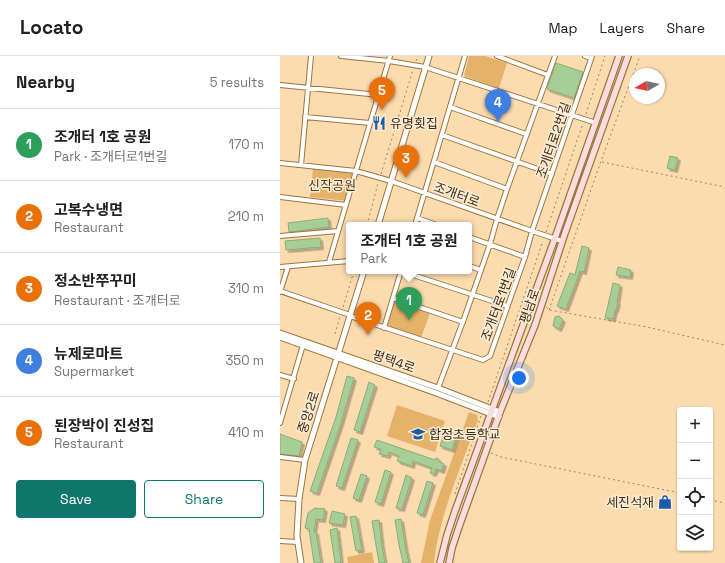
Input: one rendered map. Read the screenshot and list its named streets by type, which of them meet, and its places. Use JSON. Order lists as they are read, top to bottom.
{
  "streets": {
    "main road": ["평남로"],
    "street": [
      "조개터로2번길",
      "조개터로",
      "조개터로1번길",
      "평택4로",
      "중앙2로"
    ]
  },
  "crossings": [
    ["조개터로2번길", "조개터로"],
    ["조개터로2번길", "조개터로1번길"],
    ["조개터로", "조개터로1번길"],
    ["조개터로", "평남로"],
    ["조개터로1번길", "중앙2로"],
    ["평남로", "평택4로"],
    ["평택4로", "중앙2로"]
  ],
  "parks": ["신작공원"],
  "places": {
    "restaurant": ["유명횟집"],
    "school or university": ["합정초등학교"],
    "shop": ["세진석재"]
  },
  "north": "left",
  "page": {
    "header": "Locato",
    "nav": ["Map", "Layers", "Share"],
    "heading": ["Nearby", "5 results"],
    "pins": [
      "5",
      "4",
      "3",
      "1",
      "2"
    ],
    "list": [
      {
        "mark": "1",
        "name": "조개터 1호 공원",
        "note": "Park · 조개터로1번길",
        "value": "170 m"
      },
      {
        "mark": "2",
        "name": "고복수냉면",
        "note": "Restaurant",
        "value": "210 m"
      },
      {
        "mark": "3",
        "name": "정소반쭈꾸미",
        "note": "Restaurant · 조개터로",
        "value": "310 m"
      },
      {
        "mark": "4",
        "name": "뉴제로마트",
        "note": "Supermarket",
        "value": "350 m"
      },
      {
        "mark": "5",
        "name": "된장박이 진성집",
        "note": "Restaurant",
        "value": "410 m"
      }
    ],
    "popup": ["조개터 1호 공원", "Park"],
    "map_buttons": ["+", "−"],
    "buttons": ["Save", "Share"]
  }
}
